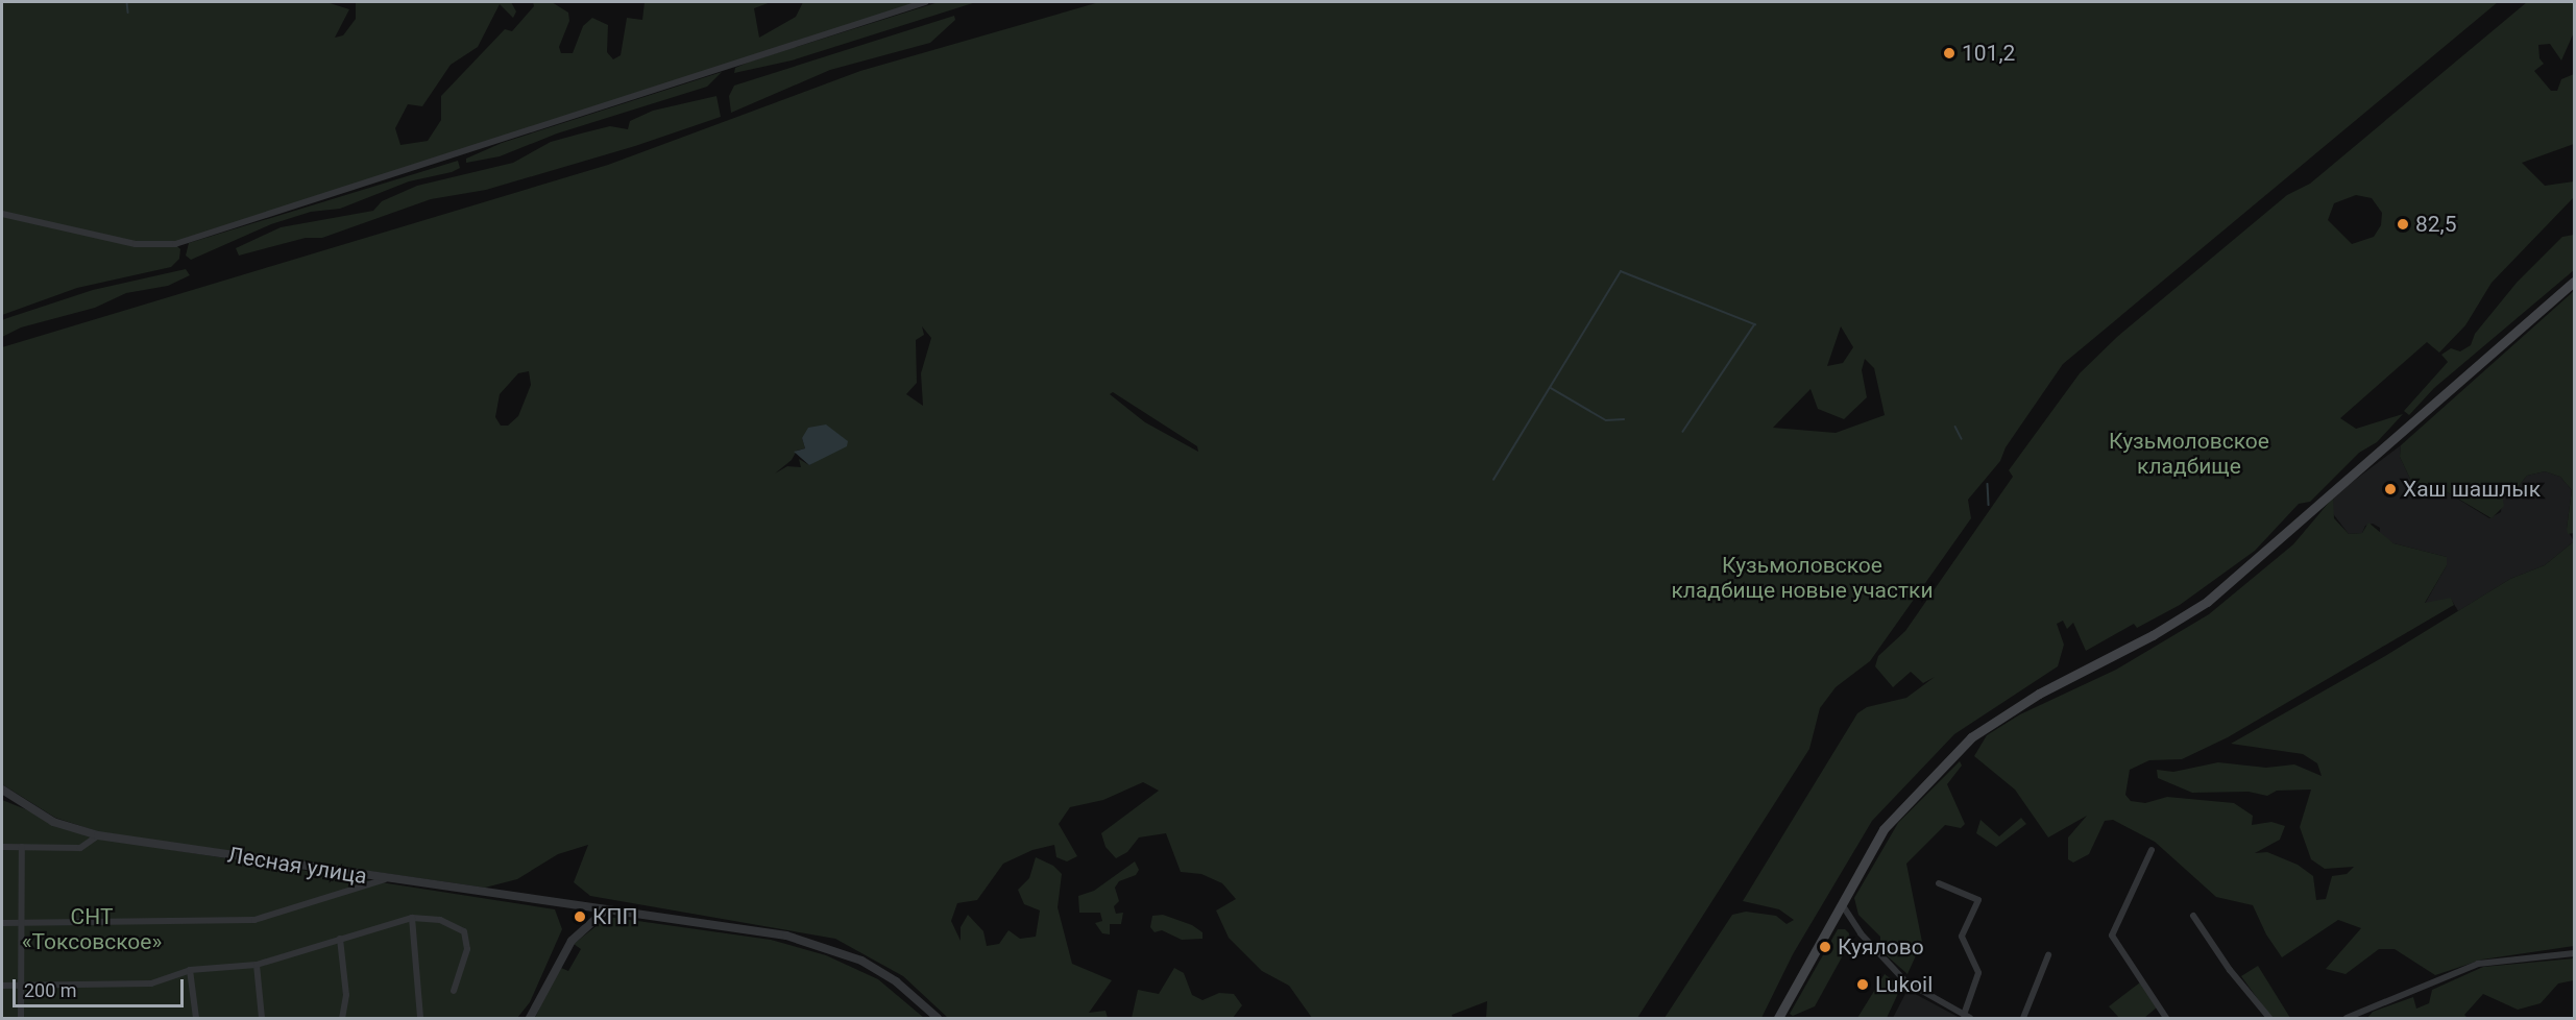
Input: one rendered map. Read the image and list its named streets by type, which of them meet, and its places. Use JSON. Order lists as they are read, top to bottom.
{
  "streets": {
    "street": ["Лесная улица"]
  },
  "parks": ["Кузьмоловское кладбище", "Кузьмоловское кладбище новые участки", "СНТ «Токсовское»"],
  "places": [
    "101,2",
    "82,5",
    "Хаш шашлык",
    "КПП",
    "Куялово",
    "Lukoil"
  ],
  "scale_bar": "200 m"
}
